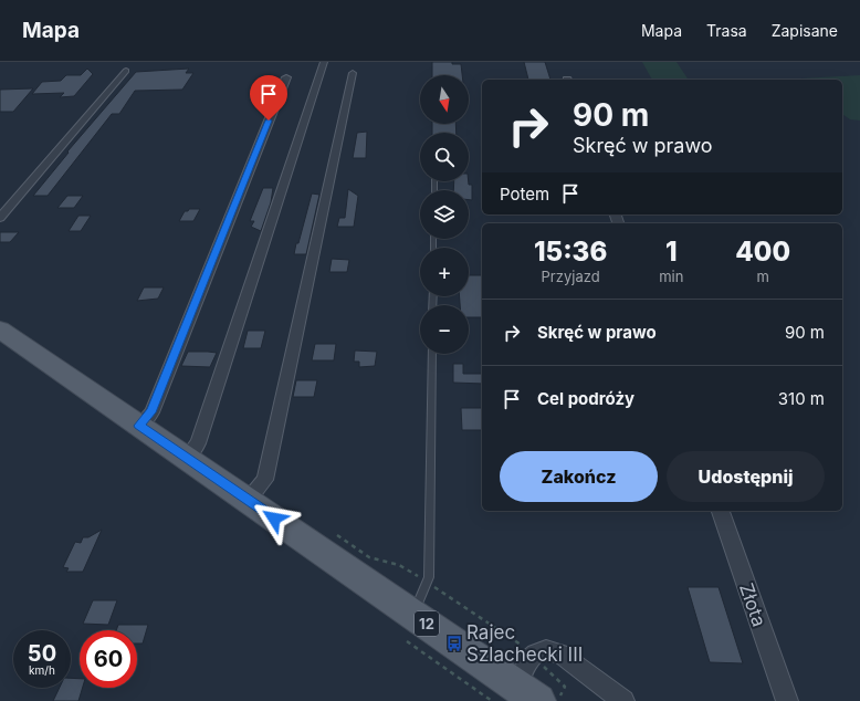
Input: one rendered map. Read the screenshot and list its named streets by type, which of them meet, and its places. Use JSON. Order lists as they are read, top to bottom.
{
  "streets": {
    "main road": ["12"],
    "street": ["Złota"]
  },
  "places": {
    "bus stop": ["Rajec Szlachecki III"]
  },
  "north": "bottom",
  "page": {
    "header": "Mapa",
    "nav": ["Mapa", "Trasa", "Zapisane"],
    "map_buttons": ["+", "−"],
    "turn": ["90 m", "Skręć w prawo"],
    "then": "Potem",
    "eta": [
      "15:36",
      "Przyjazd",
      "1",
      "min",
      "400",
      "m"
    ],
    "list": [
      {
        "name": "Skręć w prawo",
        "value": "90 m"
      },
      {
        "name": "Cel podróży",
        "value": "310 m"
      }
    ],
    "buttons": ["Zakończ", "Udostępnij"],
    "speed": "50 km/h",
    "limit": "60"
  }
}
